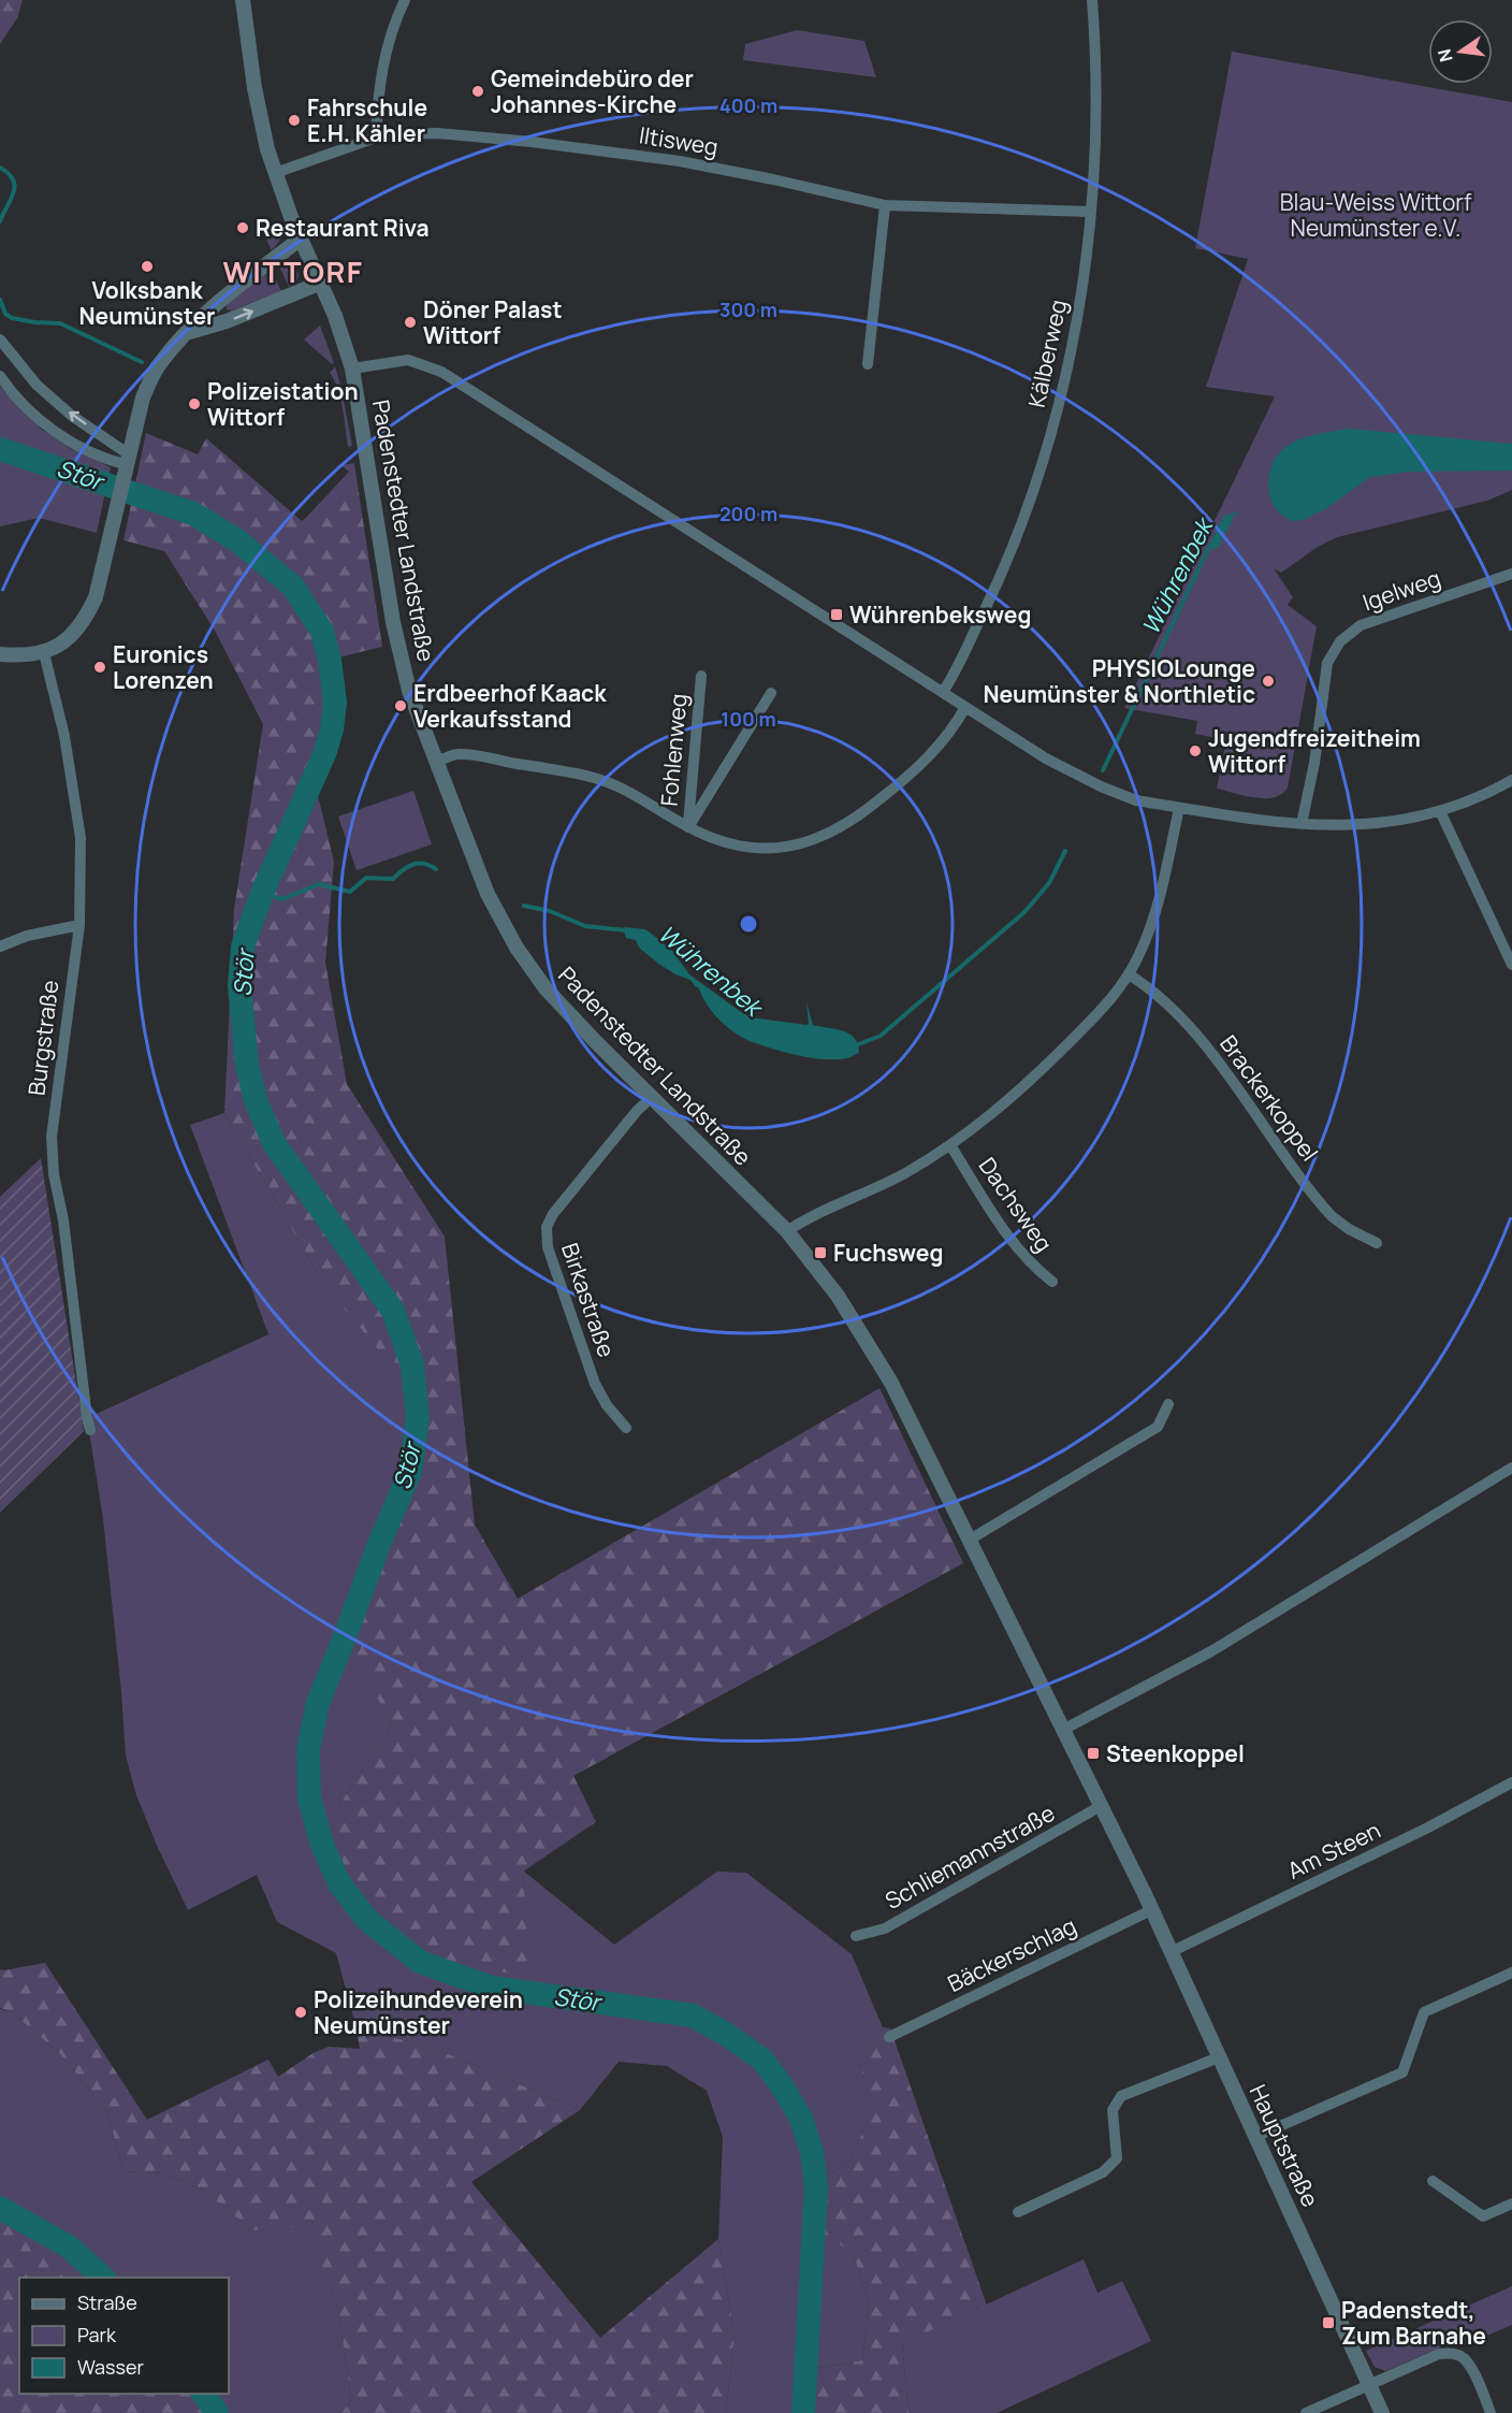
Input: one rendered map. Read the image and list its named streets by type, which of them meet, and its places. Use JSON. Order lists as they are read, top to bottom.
{
  "streets": {
    "street": [
      "Iltisweg",
      "Kälberweg",
      "Padenstedter Landstraße",
      "Igelweg",
      "Fohlenweg",
      "Burgstraße",
      "Brackerkoppel",
      "Dachsweg",
      "Birkastraße",
      "Am Steen",
      "Schliemannstraße",
      "Bäckerschlag",
      "Hauptstraße"
    ]
  },
  "crossings": [
    ["Iltisweg", "Kälberweg"],
    ["Iltisweg", "Padenstedter Landstraße"],
    ["Padenstedter Landstraße", "Fohlenweg"],
    ["Padenstedter Landstraße", "Birkastraße"],
    ["Padenstedter Landstraße", "Schliemannstraße"],
    ["Padenstedter Landstraße", "Bäckerschlag"],
    ["Padenstedter Landstraße", "Hauptstraße"],
    ["Am Steen", "Hauptstraße"],
    ["Bäckerschlag", "Hauptstraße"]
  ],
  "districts": ["WITTORF"],
  "water": ["Stör", "Wührenbek"],
  "parks": ["Blau-Weiss Wittorf Neumünster e.V."],
  "places": {
    "other": [
      "Gemeindebüro der Johannes-Kirche",
      "Fahrschule E.H. Kähler",
      "Restaurant Riva",
      "Volksbank Neumünster",
      "Döner Palast Wittorf",
      "Polizeistation Wittorf",
      "Euronics Lorenzen",
      "PHYSIOLounge Neumünster & Northletic",
      "Erdbeerhof Kaack Verkaufsstand",
      "Jugendfreizeitheim Wittorf",
      "Polizeihundeverein Neumünster"
    ],
    "transit": [
      "Wührenbeksweg",
      "Fuchsweg",
      "Steenkoppel",
      "Padenstedt, Zum Barnahe"
    ]
  },
  "legend": ["Straße", "Park", "Wasser"],
  "north": "left",
  "rings": [
    "400 m",
    "300 m",
    "200 m",
    "100 m"
  ]
}
